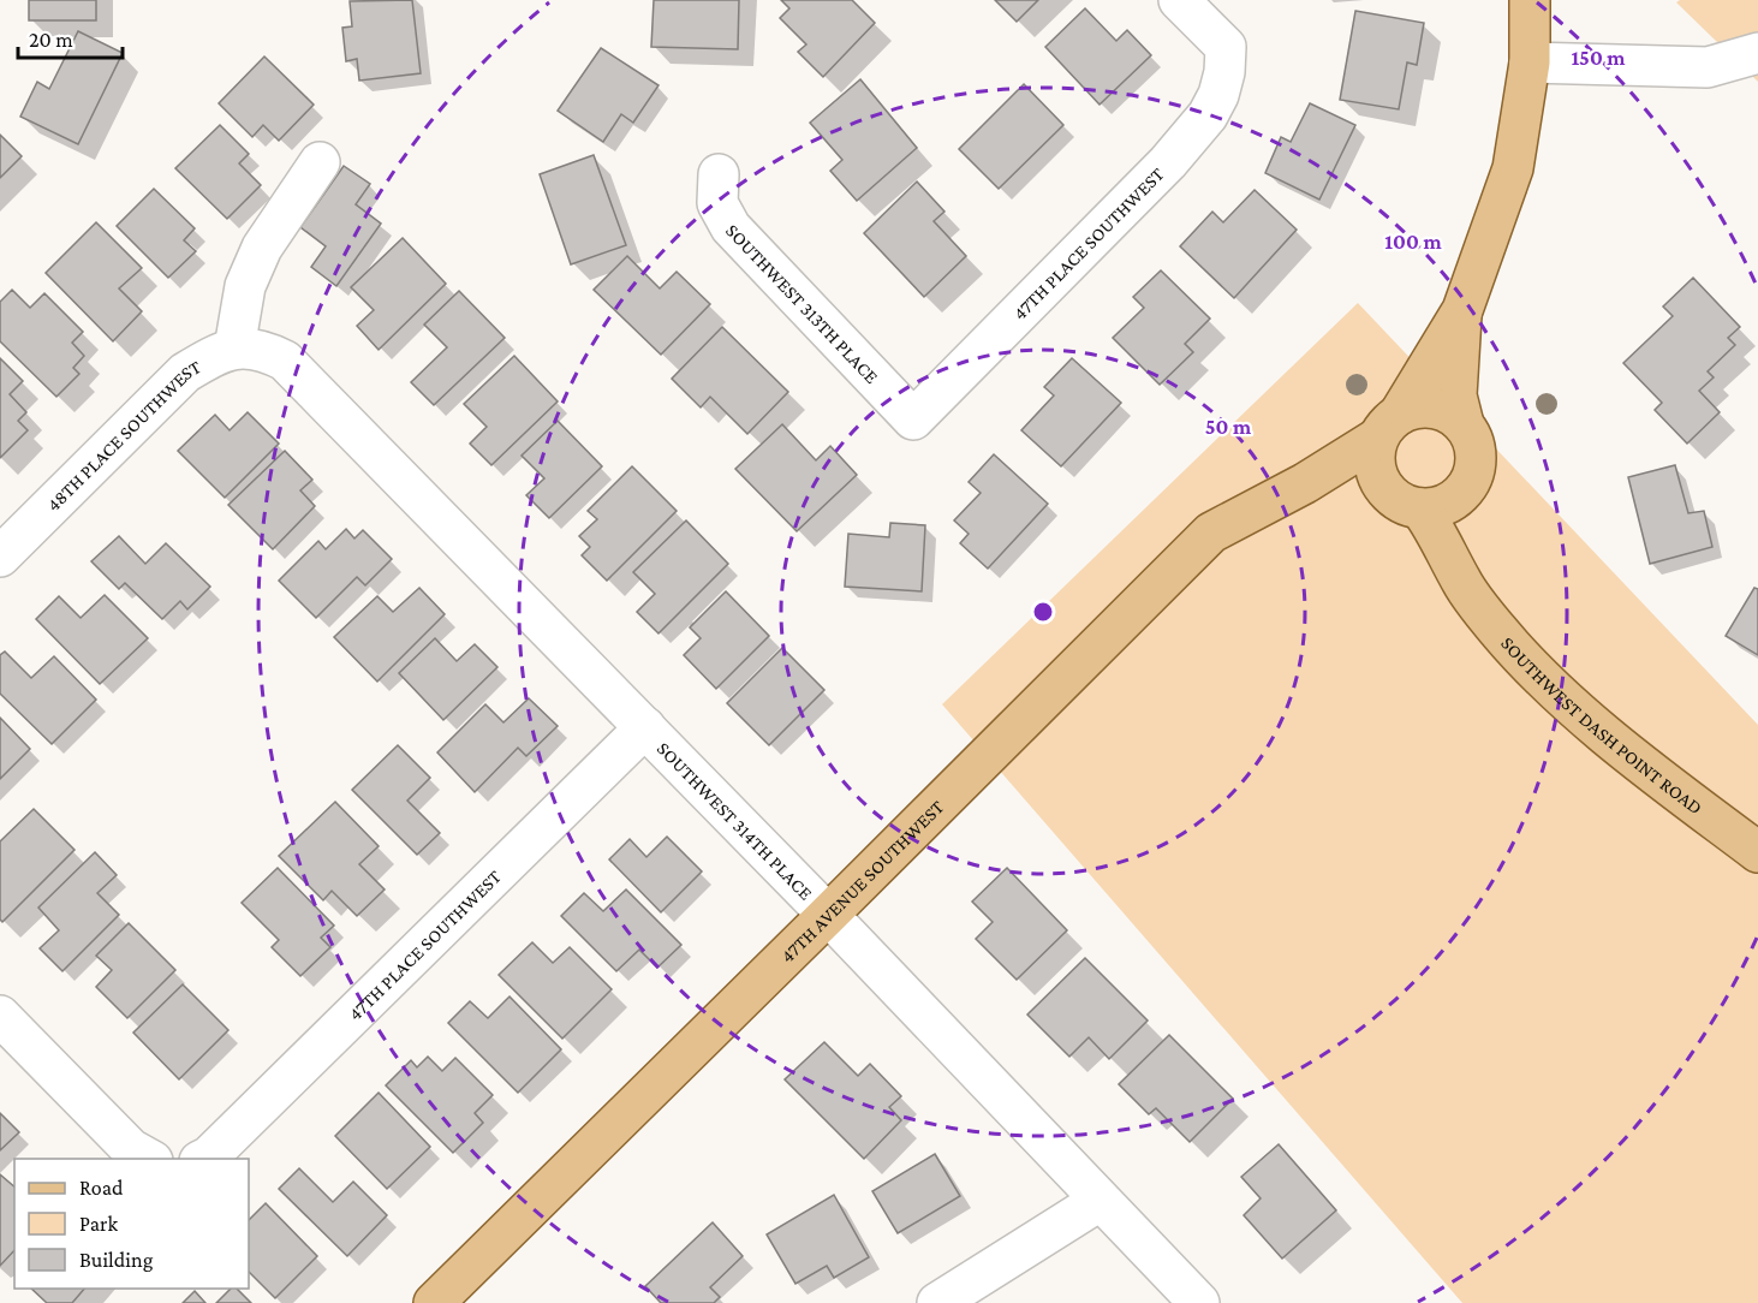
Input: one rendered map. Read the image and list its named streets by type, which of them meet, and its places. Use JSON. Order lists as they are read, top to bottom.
{
  "streets": {
    "main road": ["SOUTHWEST DASH POINT ROAD", "47TH AVENUE SOUTHWEST"],
    "street": [
      "47TH PLACE SOUTHWEST",
      "SOUTHWEST 313TH PLACE",
      "48TH PLACE SOUTHWEST",
      "SOUTHWEST 314TH PLACE"
    ]
  },
  "crossings": [
    ["47TH PLACE SOUTHWEST", "SOUTHWEST 313TH PLACE"],
    ["47TH PLACE SOUTHWEST", "SOUTHWEST 314TH PLACE"],
    ["48TH PLACE SOUTHWEST", "SOUTHWEST 314TH PLACE"],
    ["SOUTHWEST DASH POINT ROAD", "47TH AVENUE SOUTHWEST"],
    ["SOUTHWEST 314TH PLACE", "47TH AVENUE SOUTHWEST"]
  ],
  "legend": ["Road", "Park", "Building"],
  "scale_bar": "20 m",
  "rings": ["150 m", "100 m", "50 m"]
}
